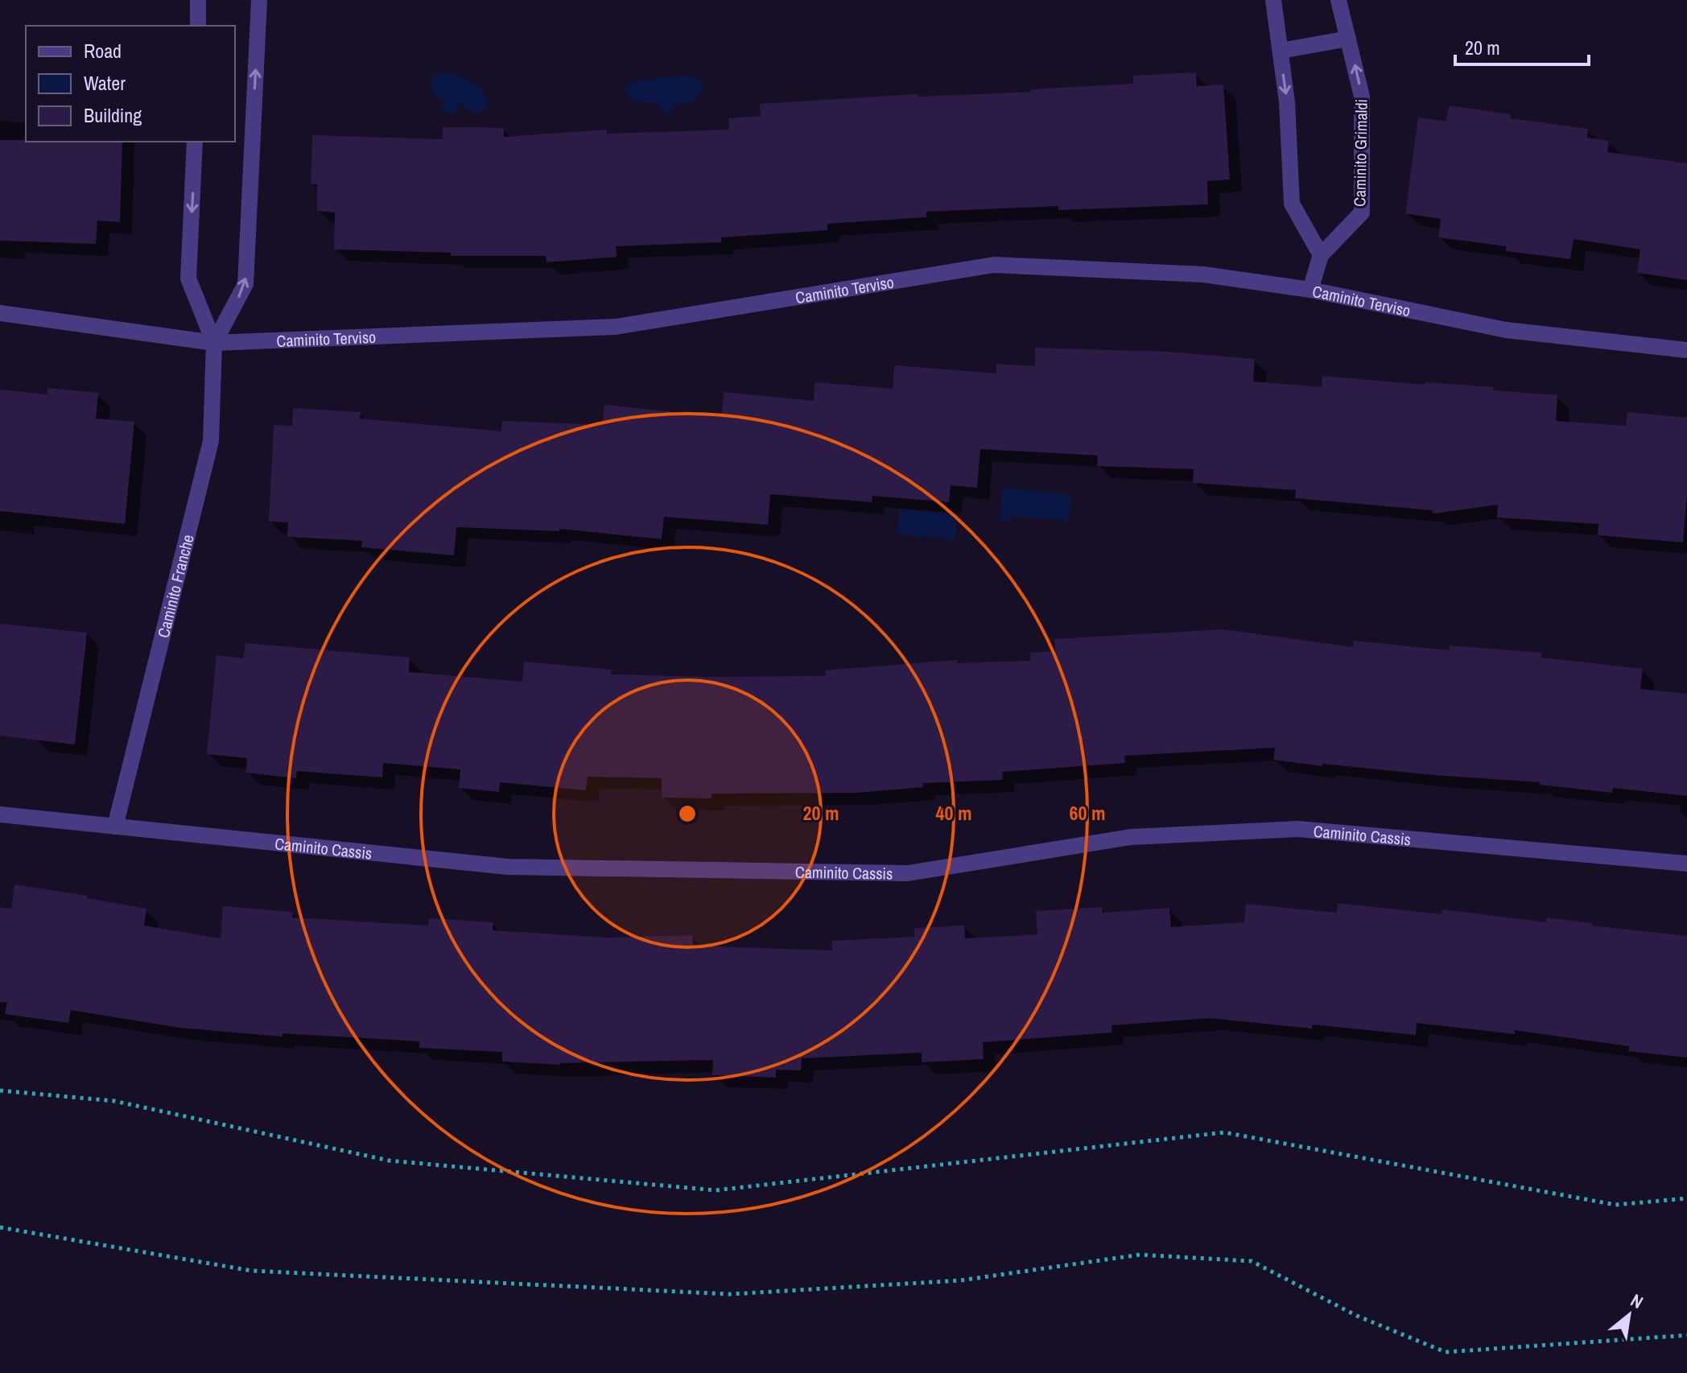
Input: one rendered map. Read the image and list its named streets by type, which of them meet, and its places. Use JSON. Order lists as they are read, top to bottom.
{
  "streets": {
    "street": [
      "Caminito Grimaldi",
      "Caminito Terviso",
      "Caminito Franche",
      "Caminito Cassis"
    ]
  },
  "crossings": [
    ["Caminito Grimaldi", "Caminito Terviso"],
    ["Caminito Terviso", "Caminito Franche"],
    ["Caminito Franche", "Caminito Cassis"]
  ],
  "legend": ["Road", "Water", "Building"],
  "scale_bar": "20 m",
  "north": "top right",
  "rings": ["20 m", "40 m", "60 m"]
}
